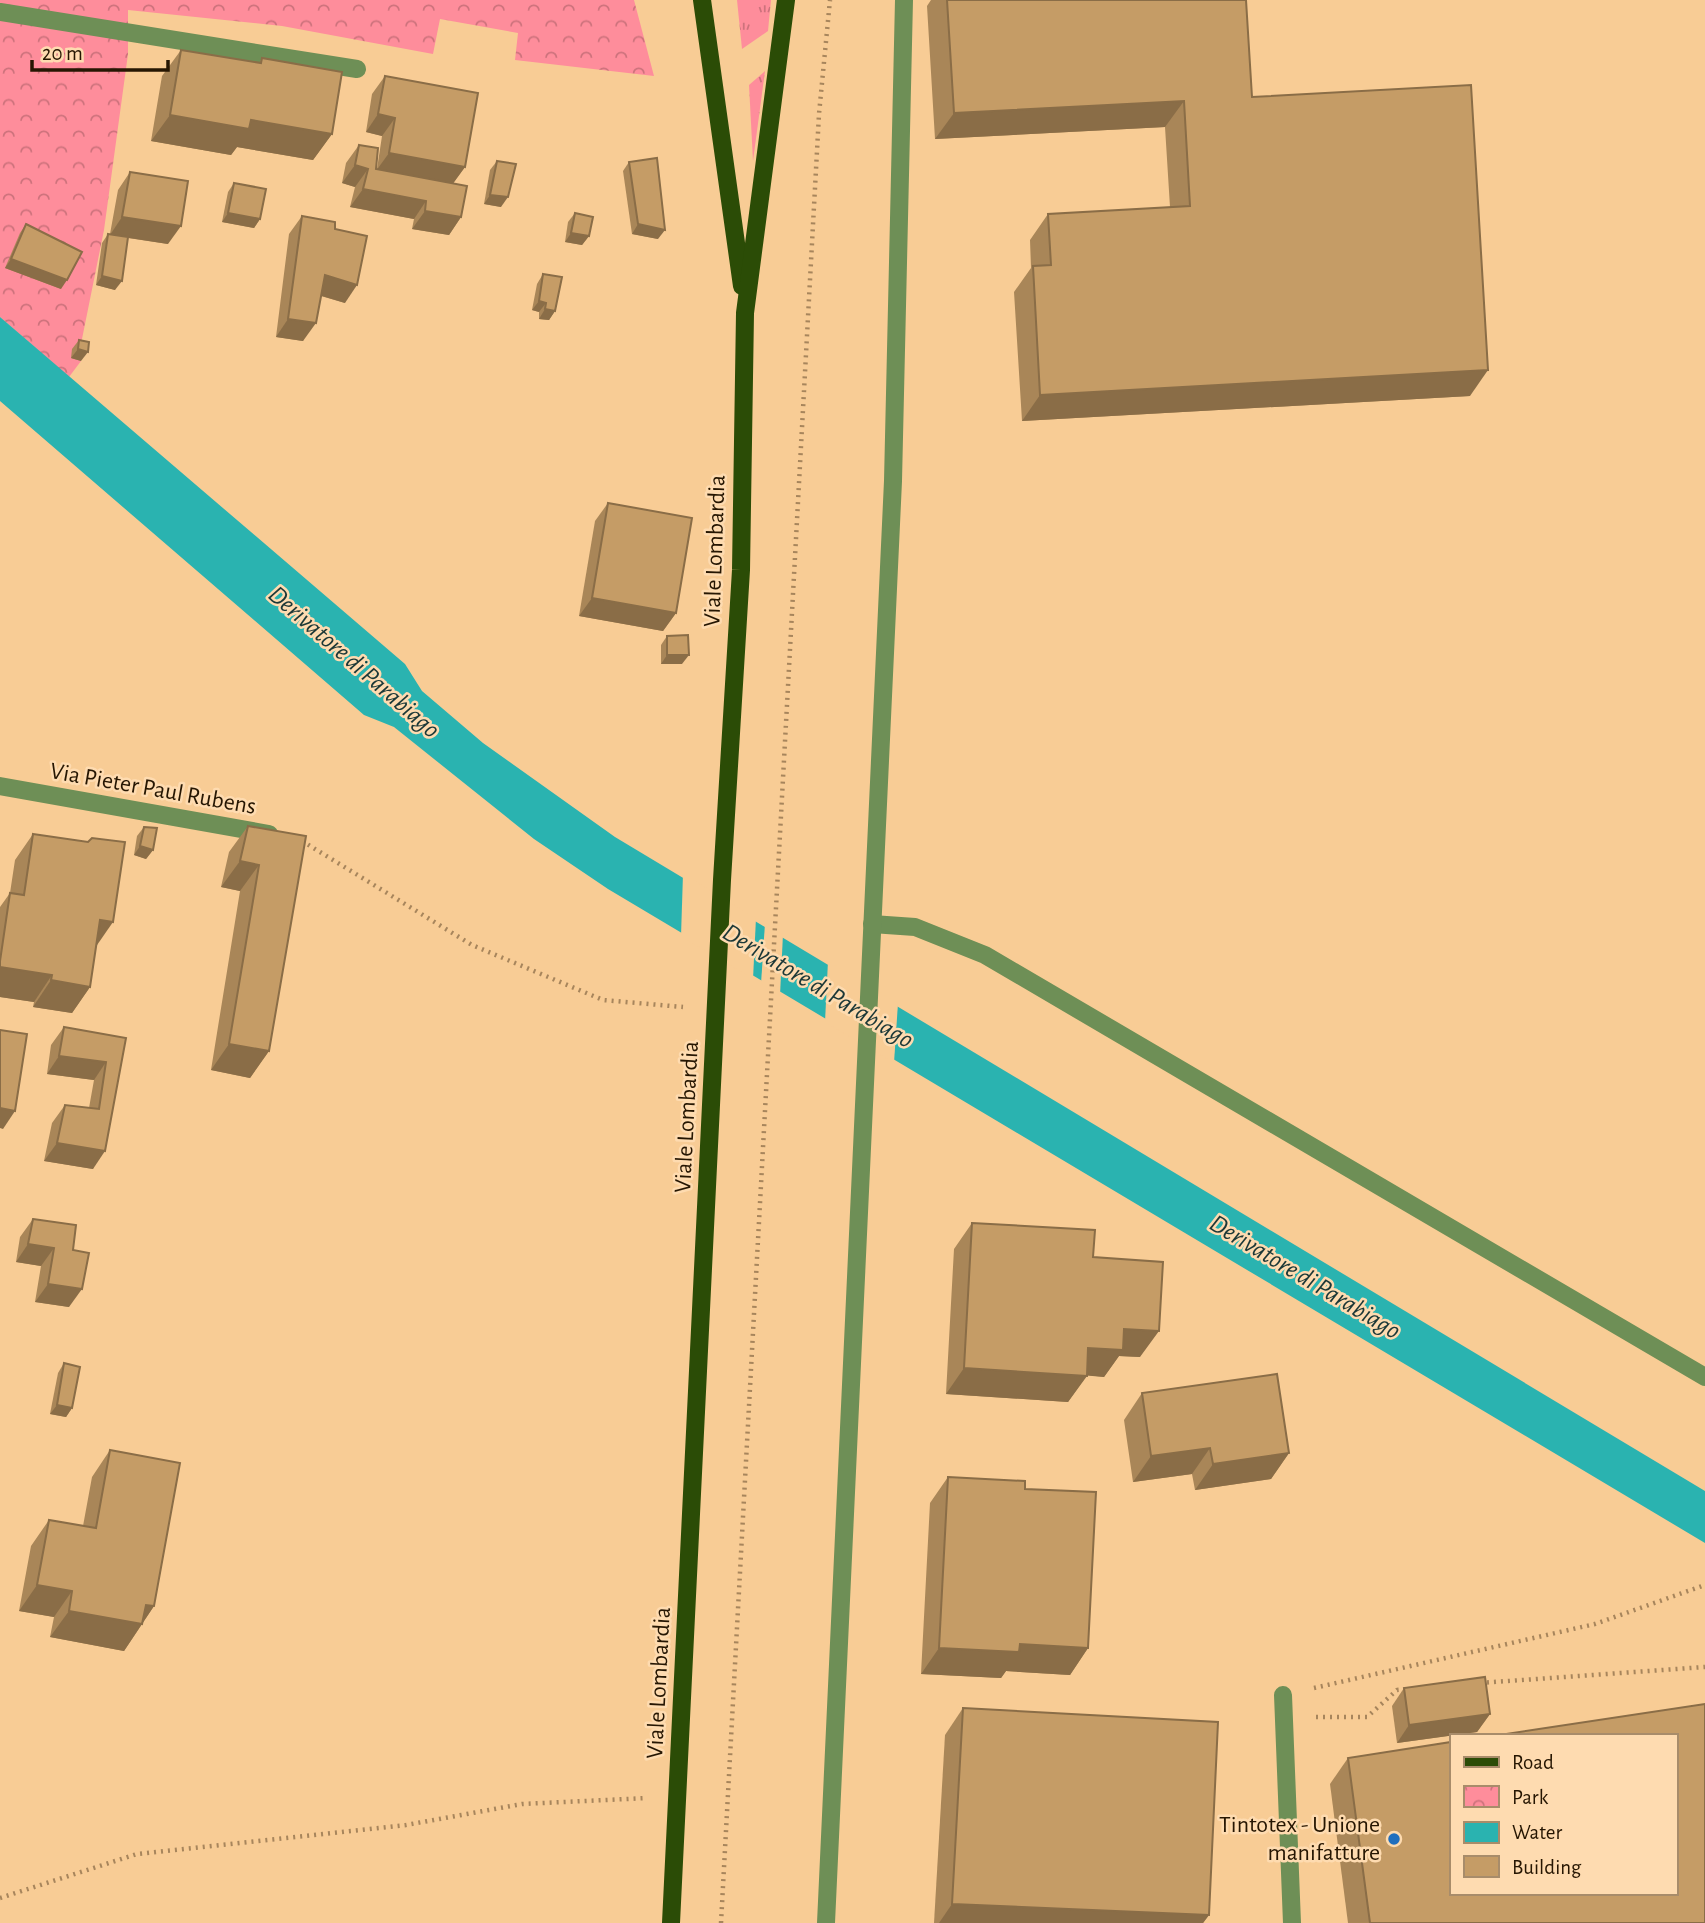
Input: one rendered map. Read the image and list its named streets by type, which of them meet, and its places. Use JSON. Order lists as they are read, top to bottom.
{
  "streets": {
    "main road": ["Viale Lombardia"],
    "street": ["Via Pieter Paul Rubens"]
  },
  "water": ["Derivatore di Parabiago"],
  "places": ["Tintotex - Unione manifatture"],
  "legend": [
    "Road",
    "Park",
    "Water",
    "Building"
  ],
  "scale_bar": "20 m"
}
